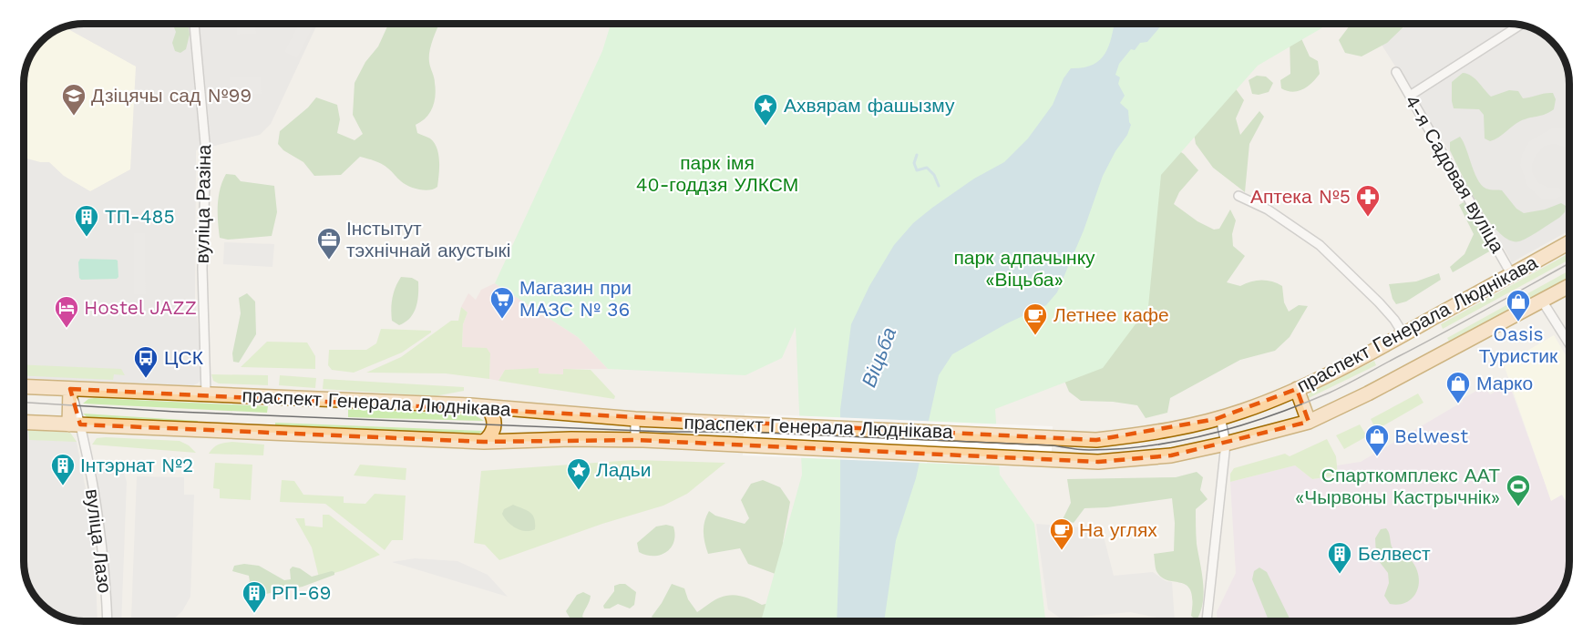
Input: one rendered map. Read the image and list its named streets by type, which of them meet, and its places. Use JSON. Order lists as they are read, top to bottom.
{
  "streets": {
    "main road": ["праспект Генерала Люднікава"],
    "street": ["4-я Садовая вуліца", "вуліца Разіна", "вуліца Лазо"]
  },
  "crossings": [
    ["4-я Садовая вуліца", "праспект Генерала Люднікава"],
    ["вуліца Разіна", "праспект Генерала Люднікава"],
    ["праспект Генерала Люднікава", "вуліца Лазо"]
  ],
  "water": ["Віцьба"],
  "parks": ["парк імя 40-годдзя УЛКСМ", "парк адпачынку «Віцьба»"],
  "places": {
    "school or university": ["Дзіцячы сад №99"],
    "place": ["Ахвярам фашызму", "Ладьи"],
    "pharmacy": ["Аптека №5"],
    "building": [
      "ТП-485",
      "Інтэрнат №2",
      "Белвест",
      "РП-69"
    ],
    "office": ["Інстытут тэхнічнай акустыкі"],
    "supermarket": ["Магазин при МАЗС № 36"],
    "shop": ["Oasis Туристик", "Марко", "Belwest"],
    "hotel": ["Hostel JAZZ"],
    "cafe": ["Летнее кафе", "На углях"],
    "bus stop": ["ЦСК"],
    "sports": ["Спарткомплекс ААТ «Чырвоны Кастрычнік»"]
  }
}
